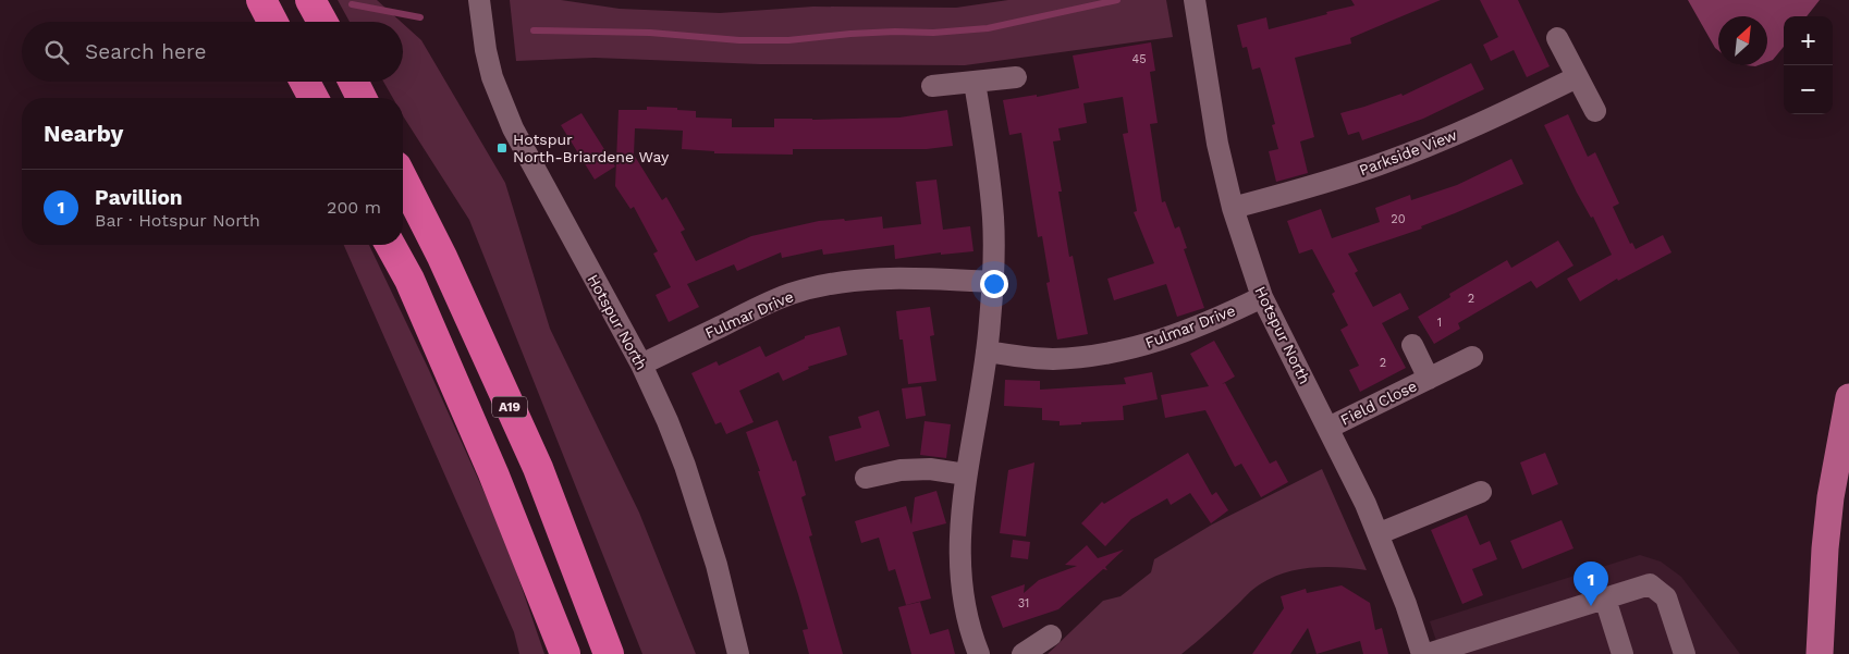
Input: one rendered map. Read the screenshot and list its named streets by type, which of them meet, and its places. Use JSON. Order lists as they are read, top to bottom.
{
  "streets": {
    "highway": ["A19"],
    "street": [
      "Parkside View",
      "Fulmar Drive",
      "Hotspur North",
      "Field Close"
    ]
  },
  "crossings": [
    ["Parkside View", "Hotspur North"],
    ["Fulmar Drive", "Hotspur North"],
    ["Hotspur North", "Field Close"]
  ],
  "places": {
    "transit": ["Hotspur North-Briardene Way"]
  },
  "house_numbers": [
    "45",
    "20",
    "2",
    "1",
    "2",
    "31"
  ],
  "north": "top right",
  "page": {
    "map_buttons": ["+", "−"],
    "search": "Search here",
    "heading": "Nearby",
    "list": [
      {
        "mark": "1",
        "name": "Pavillion",
        "note": "Bar · Hotspur North",
        "value": "200 m"
      }
    ],
    "pins": "1"
  }
}
